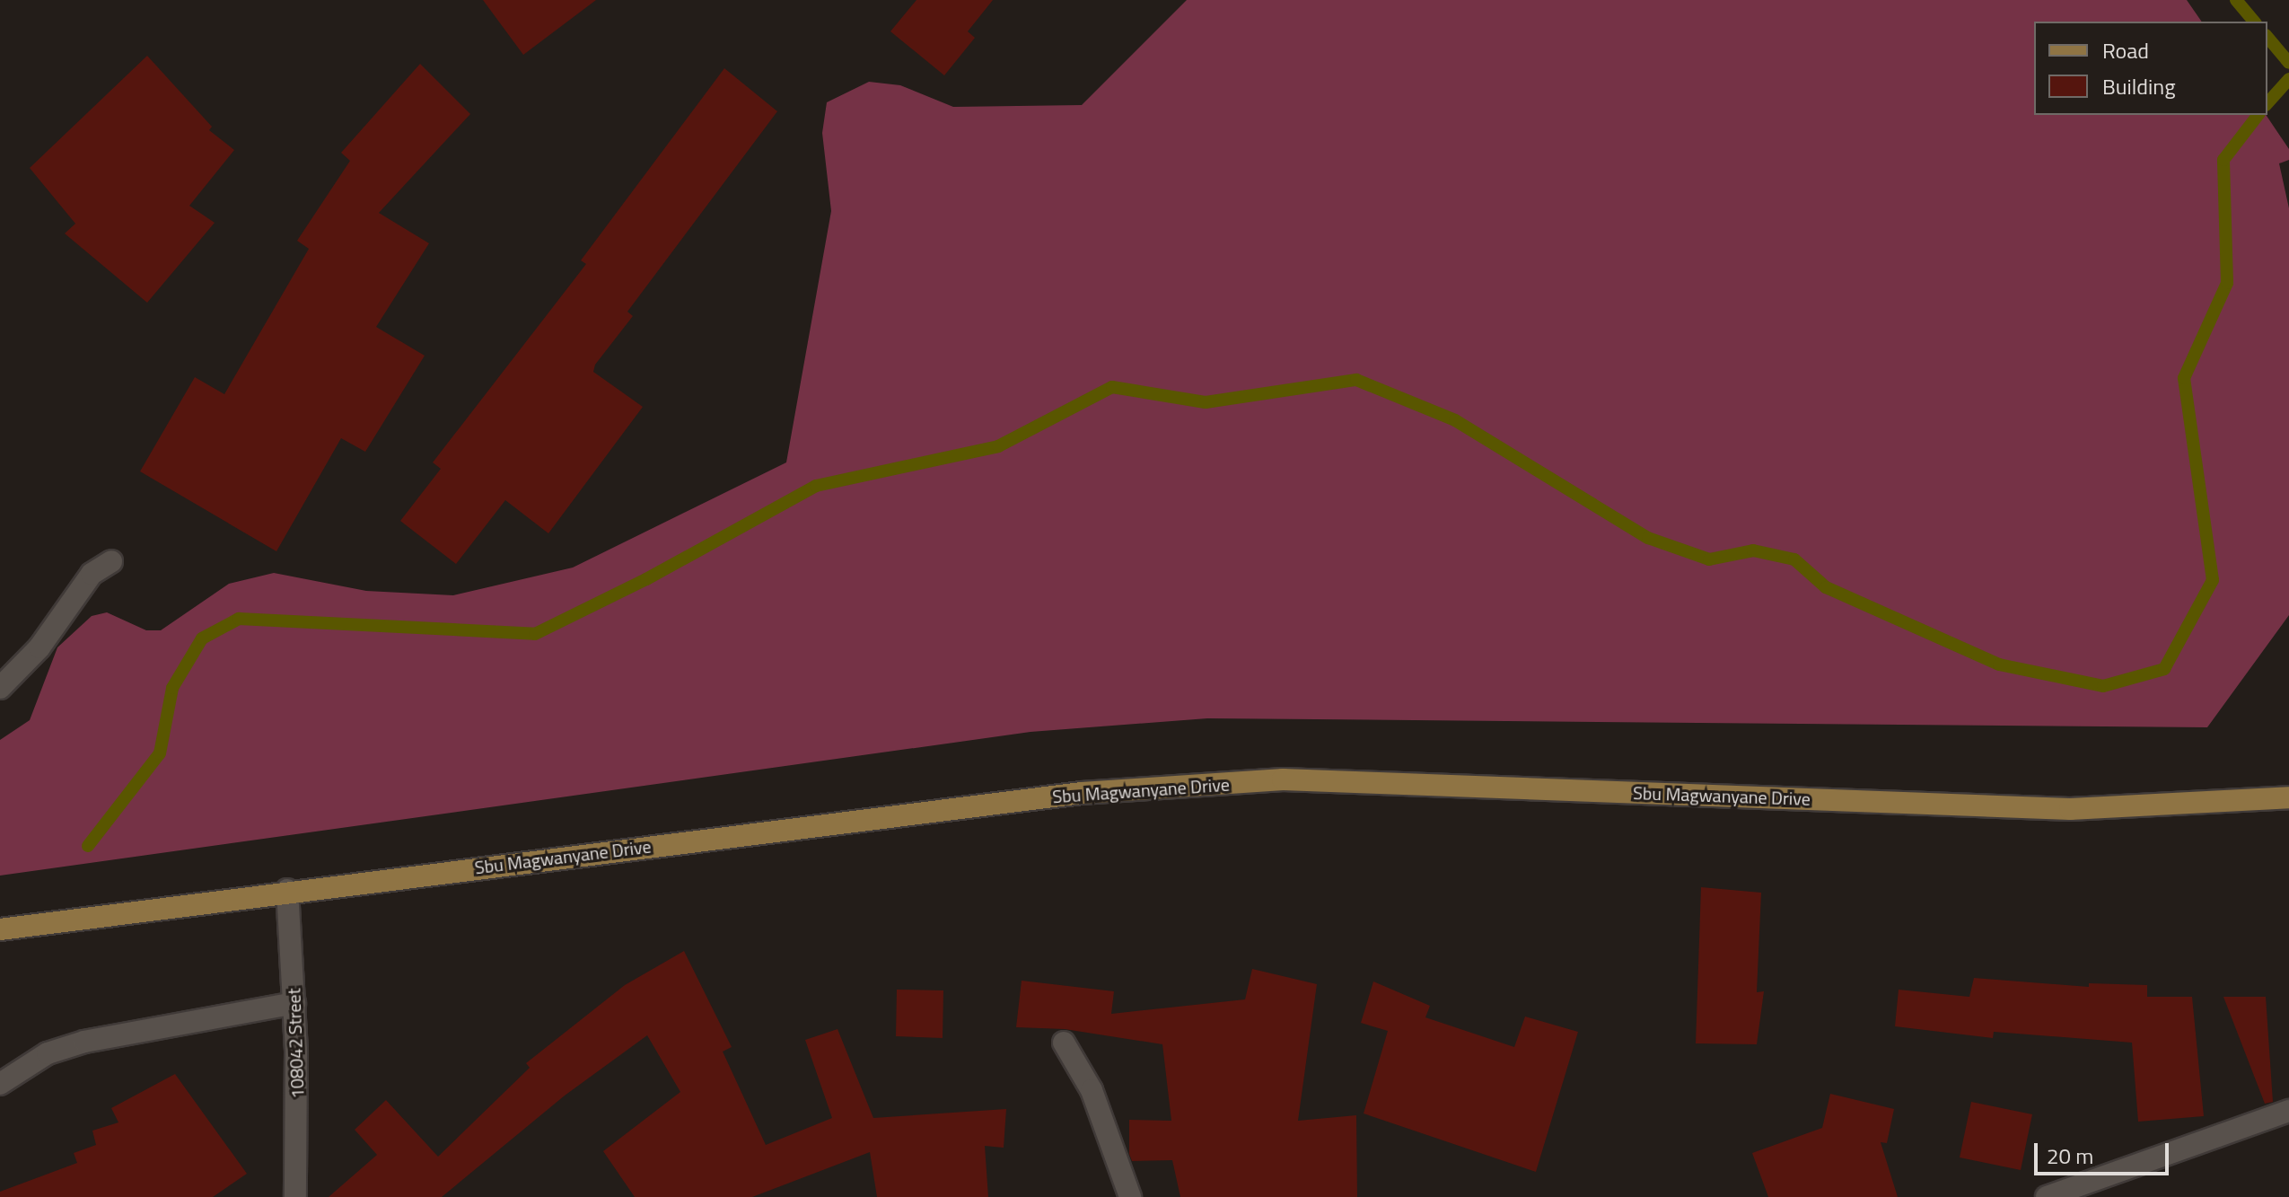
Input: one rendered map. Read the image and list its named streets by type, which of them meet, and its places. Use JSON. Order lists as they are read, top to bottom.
{
  "streets": {
    "main road": ["Sbu Magwanyane Drive"],
    "street": ["108042 Street"]
  },
  "crossings": [
    ["Sbu Magwanyane Drive", "108042 Street"]
  ],
  "legend": ["Road", "Building"],
  "scale_bar": "20 m"
}
